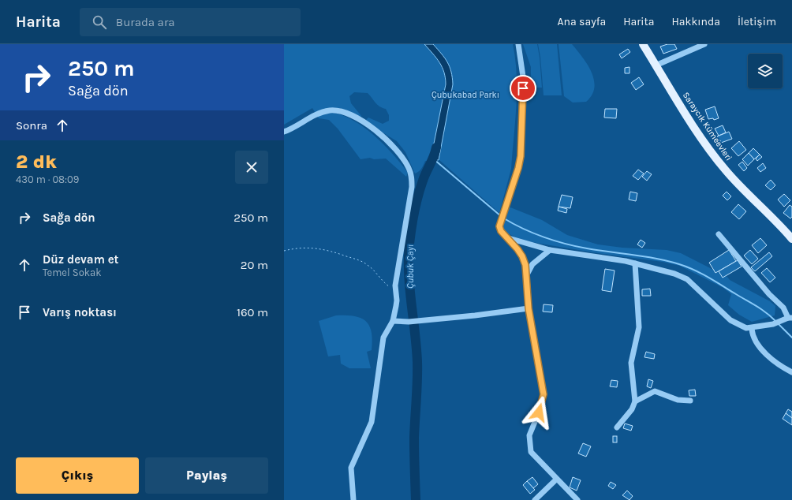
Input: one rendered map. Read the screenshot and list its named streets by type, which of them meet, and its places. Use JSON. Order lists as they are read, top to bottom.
{
  "streets": {
    "main road": ["Saraycık Kümeevleri"]
  },
  "water": ["Çubuk Çayı"],
  "parks": ["Çubukabad Parkı"],
  "page": {
    "header": "Harita",
    "search": "Burada ara",
    "nav": [
      "Ana sayfa",
      "Harita",
      "Hakkında",
      "İletişim"
    ],
    "turn": ["250 m", "Sağa dön"],
    "then": "Sonra",
    "heading": ["2 dk", "430 m · 08:09"],
    "list": [
      {
        "name": "Sağa dön",
        "value": "250 m"
      },
      {
        "name": "Düz devam et",
        "note": "Temel Sokak",
        "value": "20 m"
      },
      {
        "name": "Varış noktası",
        "value": "160 m"
      }
    ],
    "buttons": ["Çıkış", "Paylaş"]
  }
}
